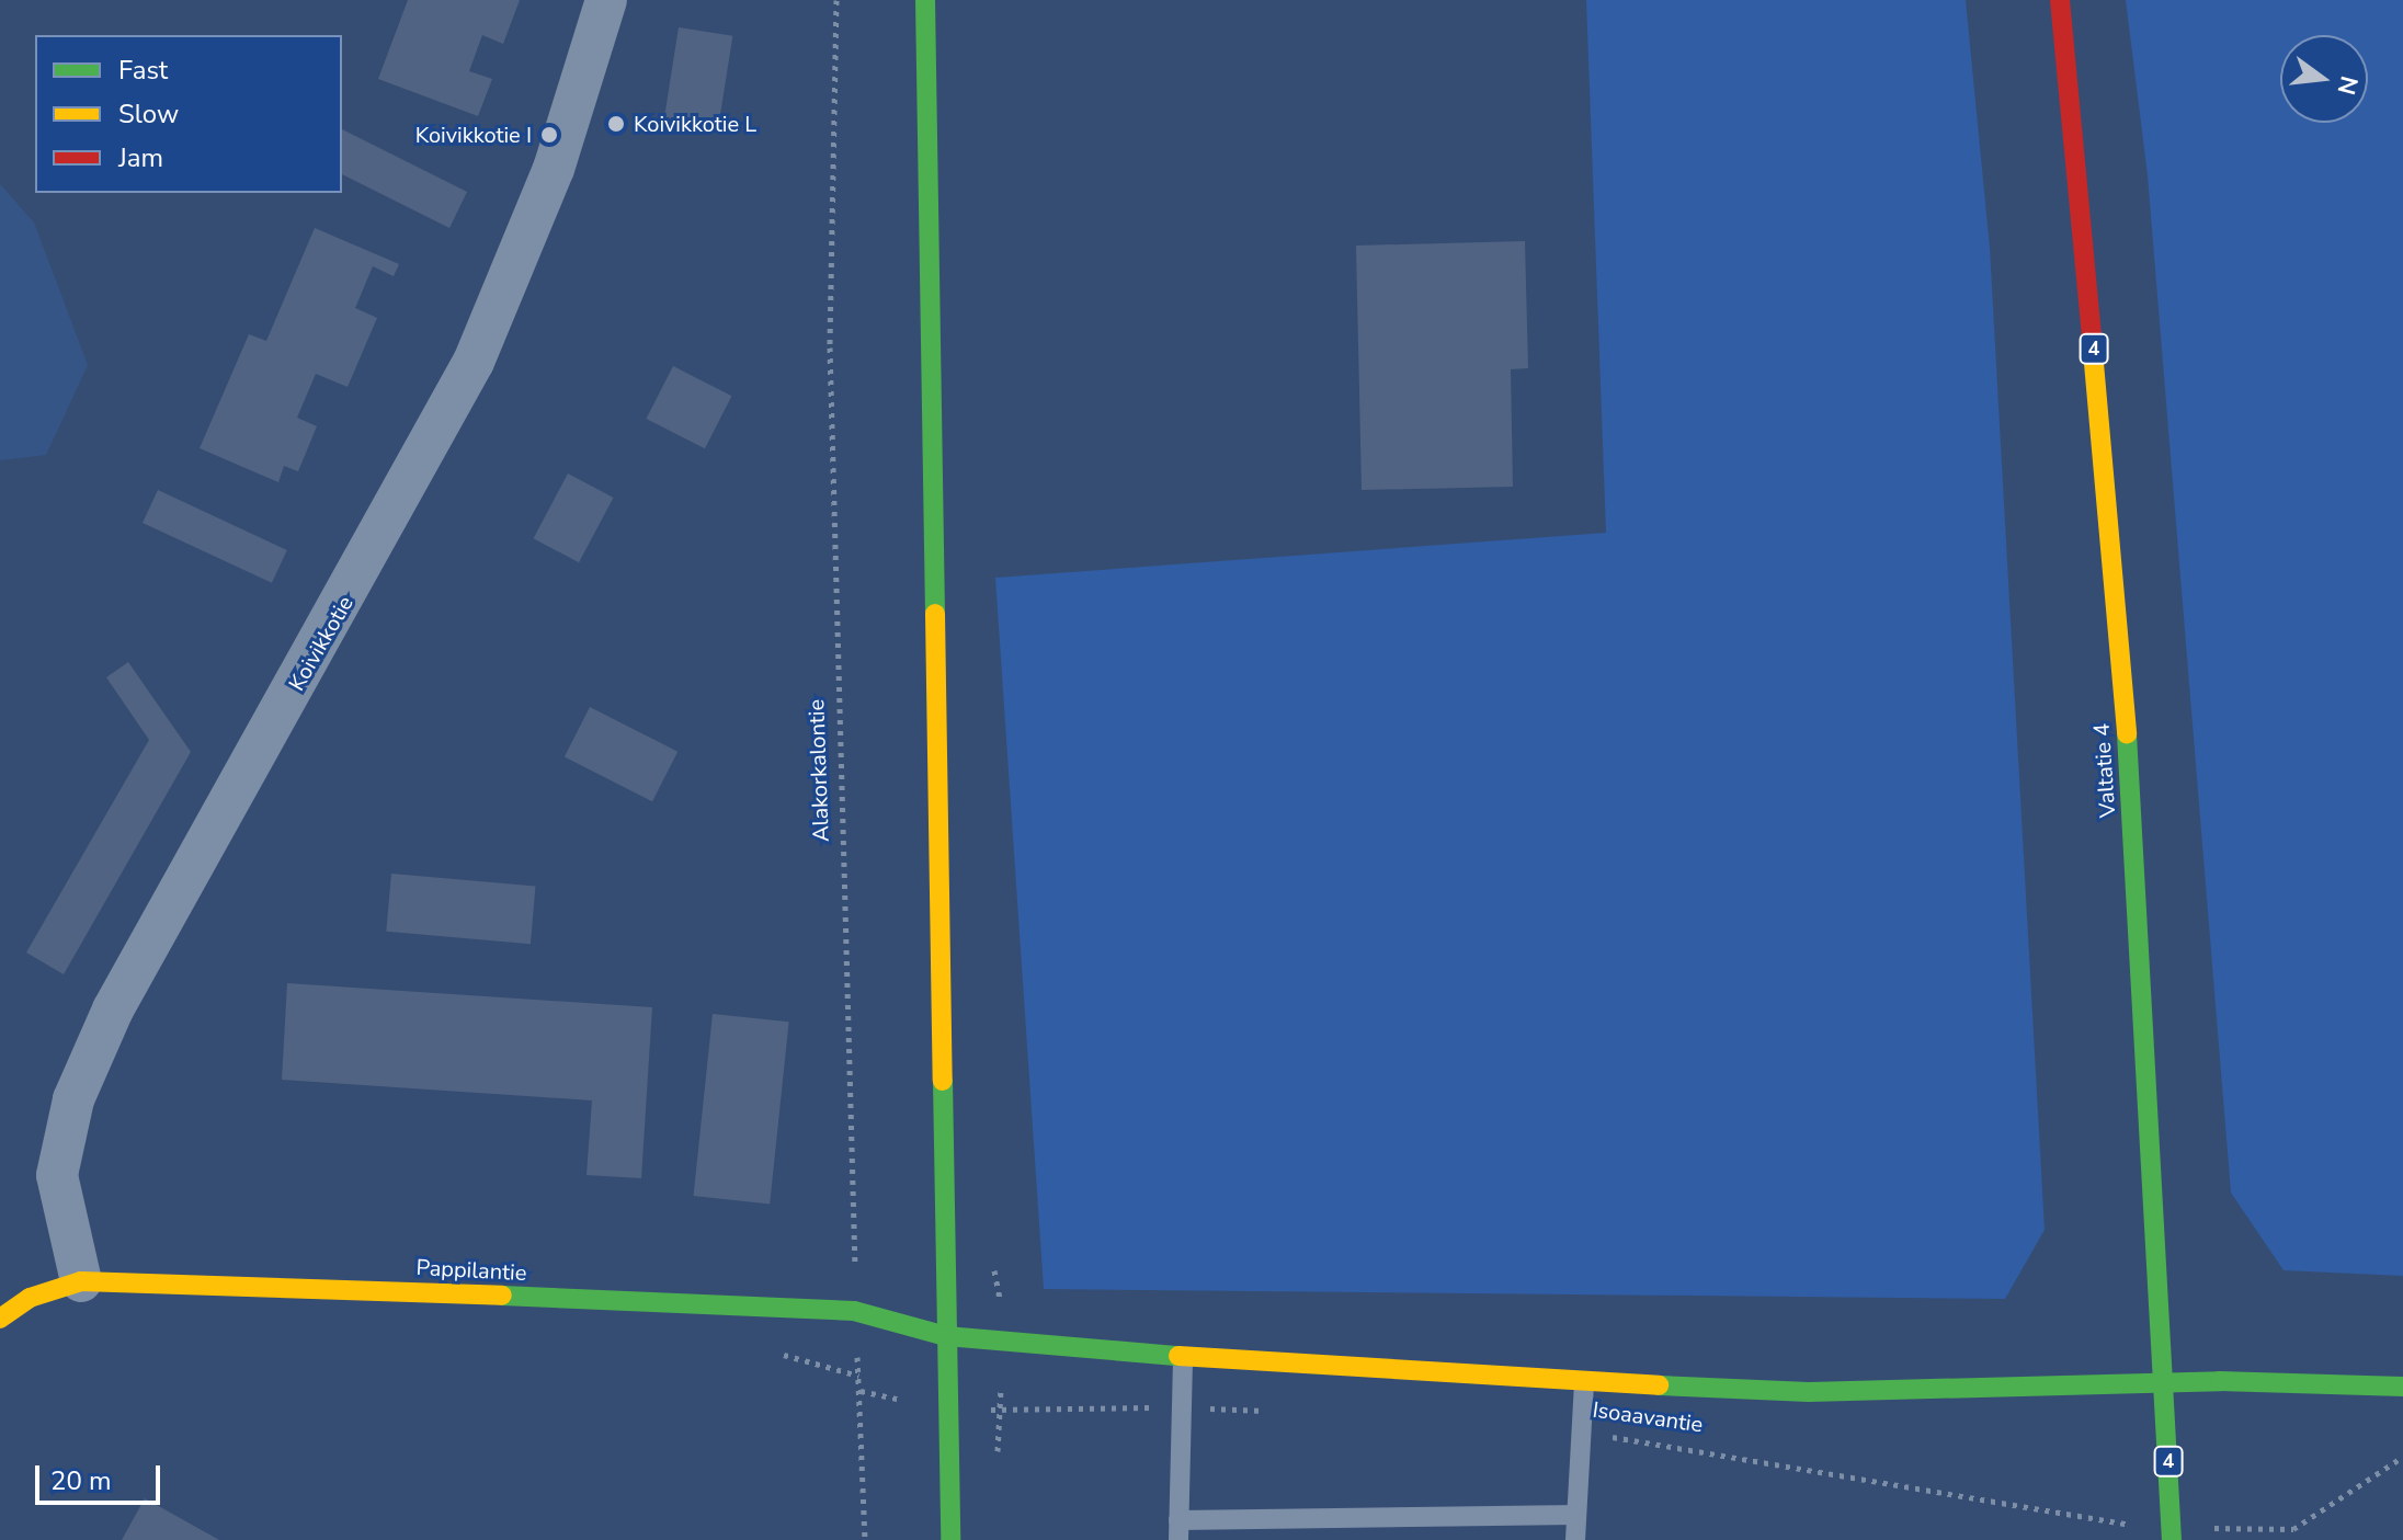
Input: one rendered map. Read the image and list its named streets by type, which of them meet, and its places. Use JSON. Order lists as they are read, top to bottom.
{
  "streets": {
    "main road": [
      "4",
      "Valtatie 4",
      "Pappilantie",
      "Isoaavantie"
    ],
    "street": ["Koivikkotie"],
    "path": ["Alakorkalontie"]
  },
  "crossings": [
    ["Koivikkotie", "Pappilantie"],
    ["Alakorkalontie", "Pappilantie"],
    ["Valtatie 4", "Isoaavantie"],
    ["Pappilantie", "Isoaavantie"]
  ],
  "places": ["Koivikkotie L", "Koivikkotie I"],
  "legend": ["Fast", "Slow", "Jam"],
  "scale_bar": "20 m",
  "north": "right"
}
